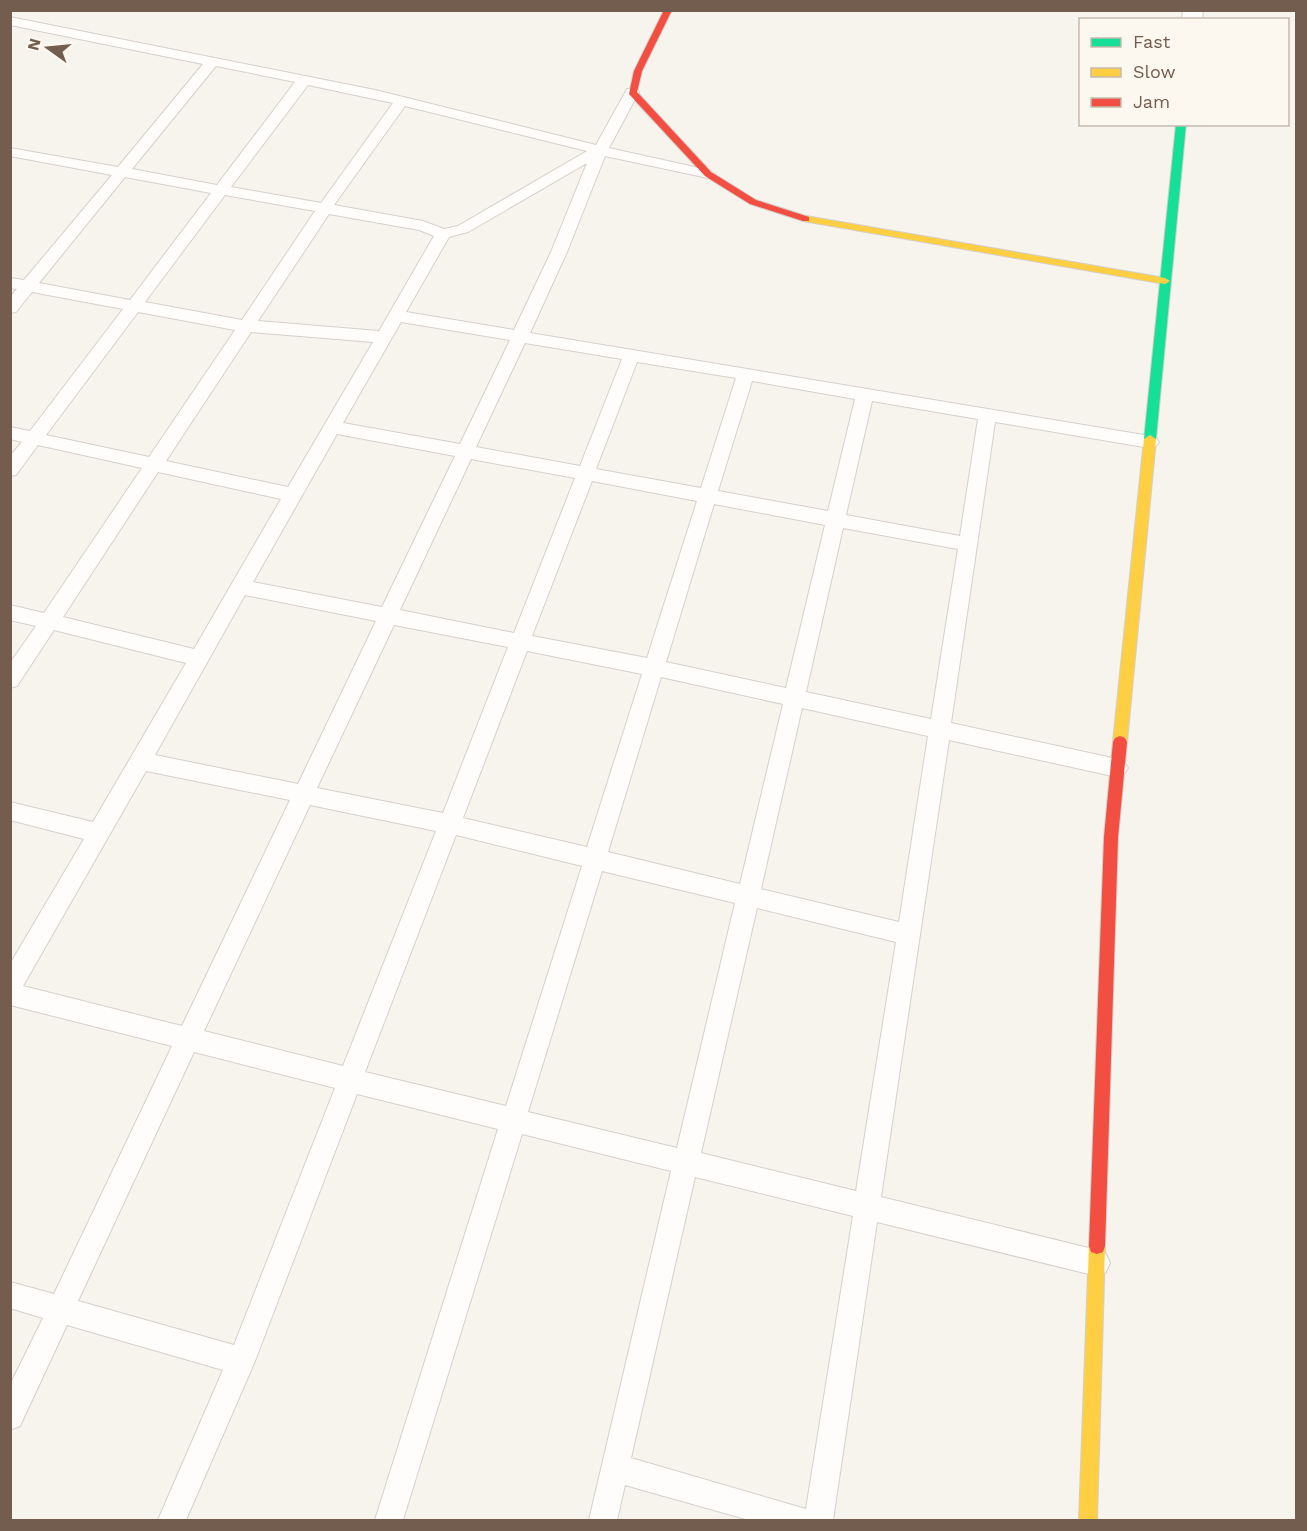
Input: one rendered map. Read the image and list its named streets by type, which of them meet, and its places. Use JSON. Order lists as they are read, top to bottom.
{
  "legend": ["Fast", "Slow", "Jam"],
  "north": "left"
}
